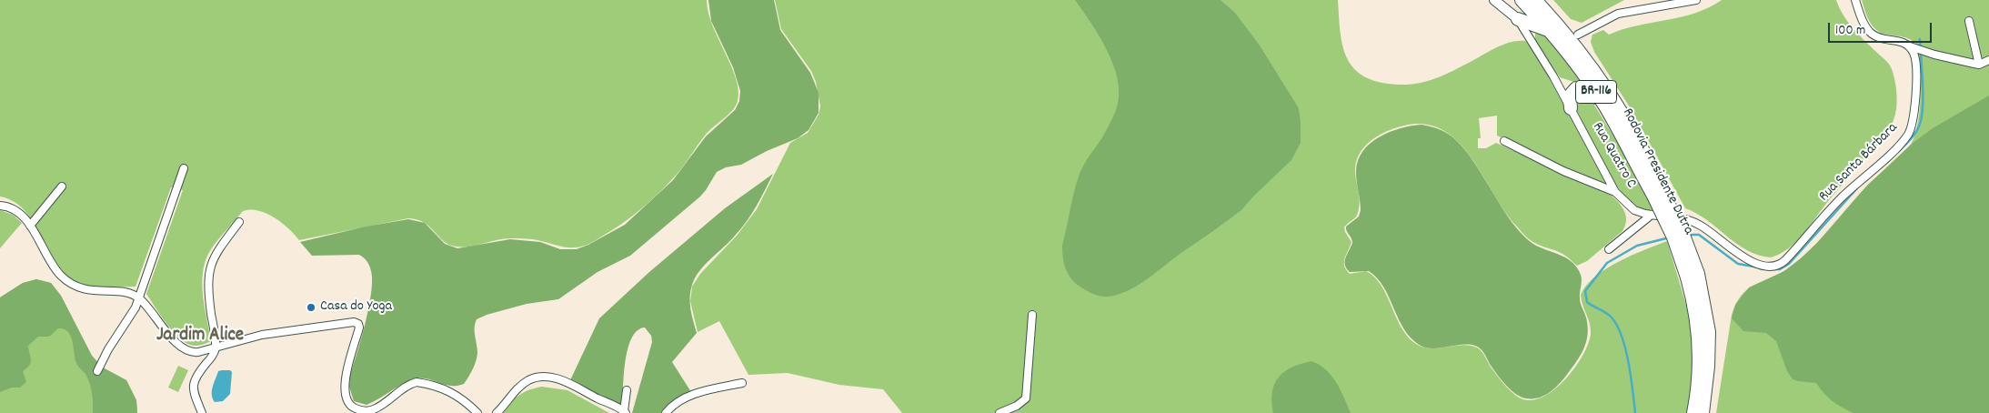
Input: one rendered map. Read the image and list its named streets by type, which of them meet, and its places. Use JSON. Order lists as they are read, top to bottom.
{
  "streets": {
    "highway": ["BR-116", "Rodovia Presidente Dutra"],
    "street": ["Rua Quatro C", "Rua Santa Bárbara"]
  },
  "crossings": [
    ["Rua Quatro C", "Rua Santa Bárbara"]
  ],
  "districts": ["Jardim Alice"],
  "places": ["Casa do Yoga"],
  "scale_bar": "100 m"
}
